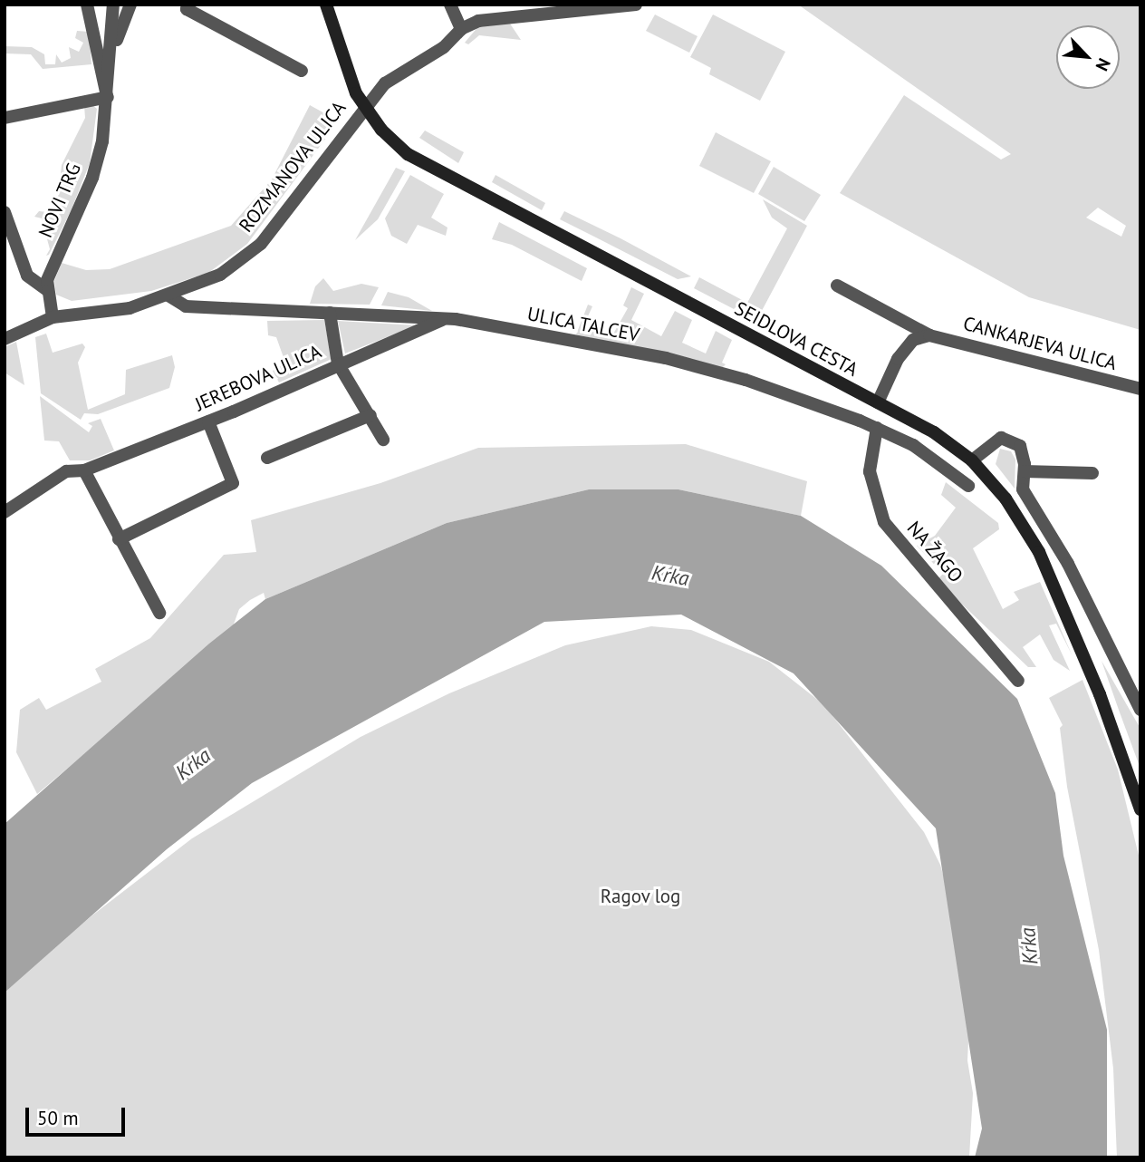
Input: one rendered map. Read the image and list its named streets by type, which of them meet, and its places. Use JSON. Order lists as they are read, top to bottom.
{
  "streets": {
    "street": [
      "ROZMANOVA ULICA",
      "NOVI TRG",
      "ULICA TALCEV",
      "SEIDLOVA CESTA",
      "CANKARJEVA ULICA",
      "JEREBOVA ULICA",
      "NA ŽAGO"
    ]
  },
  "crossings": [
    ["ROZMANOVA ULICA", "ULICA TALCEV"],
    ["ROZMANOVA ULICA", "SEIDLOVA CESTA"],
    ["ULICA TALCEV", "JEREBOVA ULICA"],
    ["ULICA TALCEV", "NA ŽAGO"]
  ],
  "water": ["Krka"],
  "parks": ["Ragov log"],
  "scale_bar": "50 m",
  "north": "bottom right"
}
